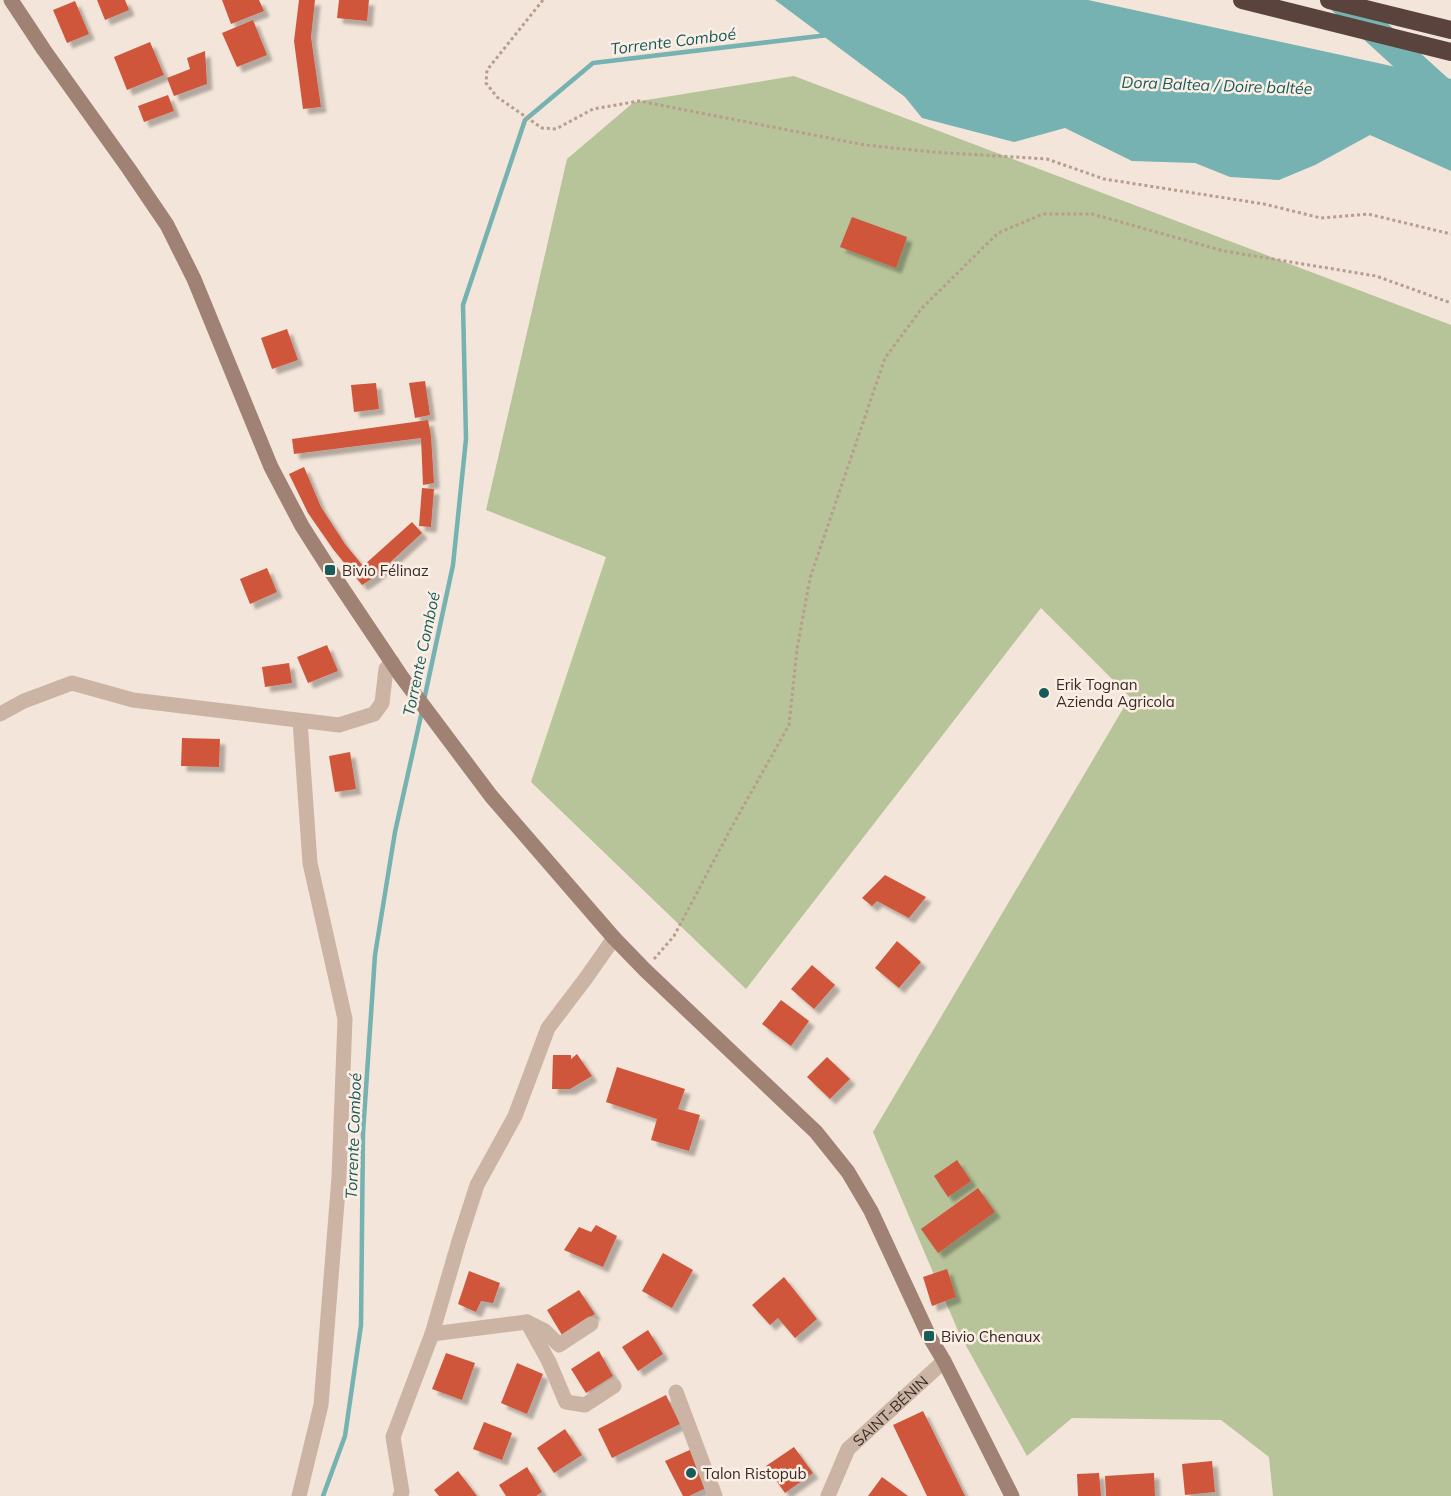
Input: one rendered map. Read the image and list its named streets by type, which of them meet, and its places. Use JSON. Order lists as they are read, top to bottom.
{
  "streets": {
    "street": ["SAINT-BÉNIN"]
  },
  "water": ["Torrente Comboé", "Dora Baltea / Doire baltée"],
  "places": {
    "transit": ["Bivio Félinaz", "Bivio Chenaux"],
    "other": ["Erik Tognan Azienda Agricola", "Talon Ristopub"]
  }
}
